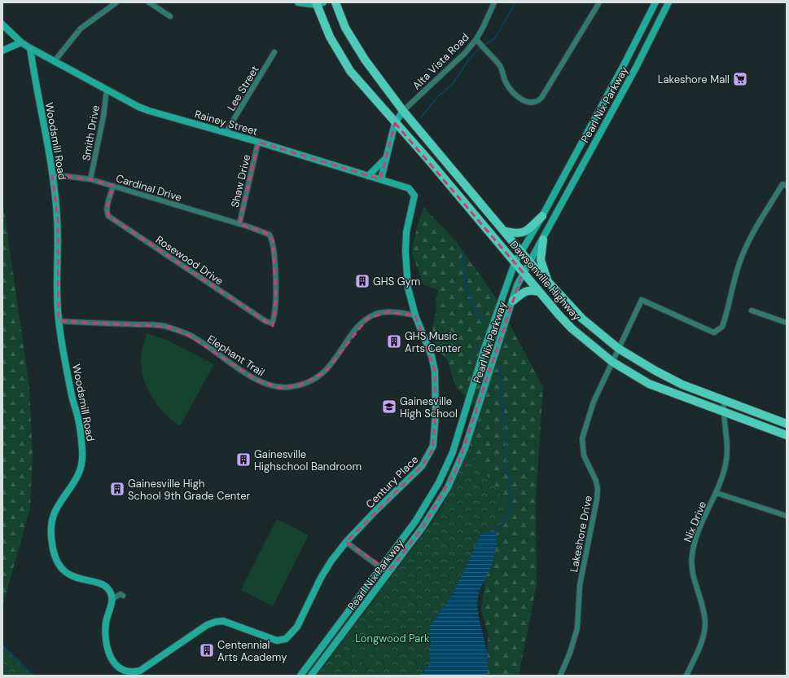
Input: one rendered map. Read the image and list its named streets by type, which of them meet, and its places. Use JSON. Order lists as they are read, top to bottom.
{
  "streets": {
    "main road": ["Dawsonville Highway"],
    "street": [
      "Alta Vista Road",
      "Lee Street",
      "Pearl Nix Parkway",
      "Rainey Street",
      "Smith Drive",
      "Woodsmill Road",
      "Shaw Drive",
      "Cardinal Drive",
      "Rosewood Drive",
      "Elephant Trail",
      "Century Place",
      "Nix Drive",
      "Lakeshore Drive"
    ]
  },
  "crossings": [
    ["Alta Vista Road", "Dawsonville Highway"],
    ["Lee Street", "Rainey Street"],
    ["Pearl Nix Parkway", "Dawsonville Highway"],
    ["Rainey Street", "Smith Drive"],
    ["Rainey Street", "Woodsmill Road"],
    ["Rainey Street", "Shaw Drive"],
    ["Rainey Street", "Century Place"],
    ["Smith Drive", "Cardinal Drive"],
    ["Woodsmill Road", "Cardinal Drive"],
    ["Woodsmill Road", "Elephant Trail"],
    ["Woodsmill Road", "Century Place"],
    ["Shaw Drive", "Cardinal Drive"],
    ["Cardinal Drive", "Rosewood Drive"],
    ["Dawsonville Highway", "Nix Drive"],
    ["Dawsonville Highway", "Lakeshore Drive"],
    ["Elephant Trail", "Century Place"]
  ],
  "parks": ["Longwood Park"],
  "places": {
    "supermarket": ["Lakeshore Mall"],
    "building": [
      "GHS Gym",
      "GHS Music Arts Center",
      "Gainesville Highschool Bandroom",
      "Gainesville High School 9th Grade Center",
      "Centennial Arts Academy"
    ],
    "school or university": ["Gainesville High School"]
  }
}
